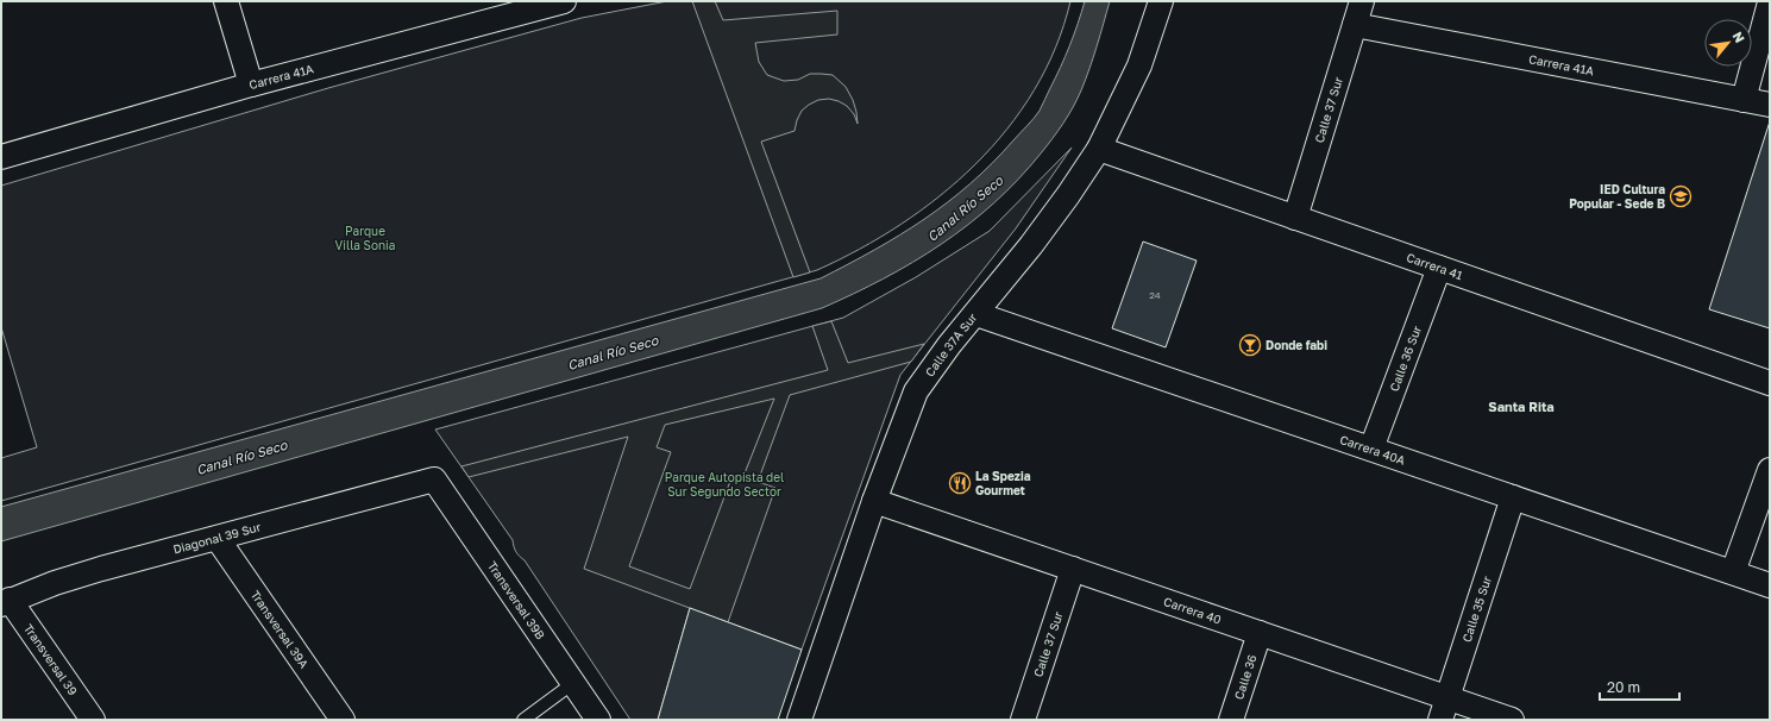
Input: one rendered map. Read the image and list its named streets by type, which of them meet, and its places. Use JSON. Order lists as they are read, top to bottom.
{
  "streets": {
    "street": [
      "Carrera 41A",
      "Calle 37 Sur",
      "Carrera 41",
      "Calle 37A Sur",
      "Calle 36 Sur",
      "Carrera 40A",
      "Diagonal 39 Sur",
      "Transversal 39B",
      "Calle 35 Sur",
      "Carrera 40",
      "Transversal 39A",
      "Transversal 39",
      "Calle 36"
    ]
  },
  "crossings": [
    ["Carrera 41A", "Calle 37 Sur"],
    ["Calle 37 Sur", "Carrera 41"],
    ["Calle 37 Sur", "Carrera 40"],
    ["Carrera 41", "Calle 37A Sur"],
    ["Carrera 41", "Calle 36 Sur"],
    ["Calle 37A Sur", "Carrera 40A"],
    ["Calle 37A Sur", "Carrera 40"],
    ["Calle 36 Sur", "Carrera 40A"],
    ["Carrera 40A", "Calle 35 Sur"],
    ["Diagonal 39 Sur", "Transversal 39B"],
    ["Diagonal 39 Sur", "Transversal 39A"],
    ["Diagonal 39 Sur", "Transversal 39"],
    ["Calle 35 Sur", "Carrera 40"],
    ["Carrera 40", "Calle 36"]
  ],
  "districts": ["Santa Rita"],
  "water": ["Canal Río Seco"],
  "parks": ["Parque Villa Sonia", "Parque Autopista del Sur Segundo Sector"],
  "places": {
    "school or university": ["IED Cultura Popular - Sede B"],
    "bar": ["Donde fabi"],
    "restaurant": ["La Spezia Gourmet"]
  },
  "house_numbers": ["24"],
  "scale_bar": "20 m",
  "north": "top right"
}
